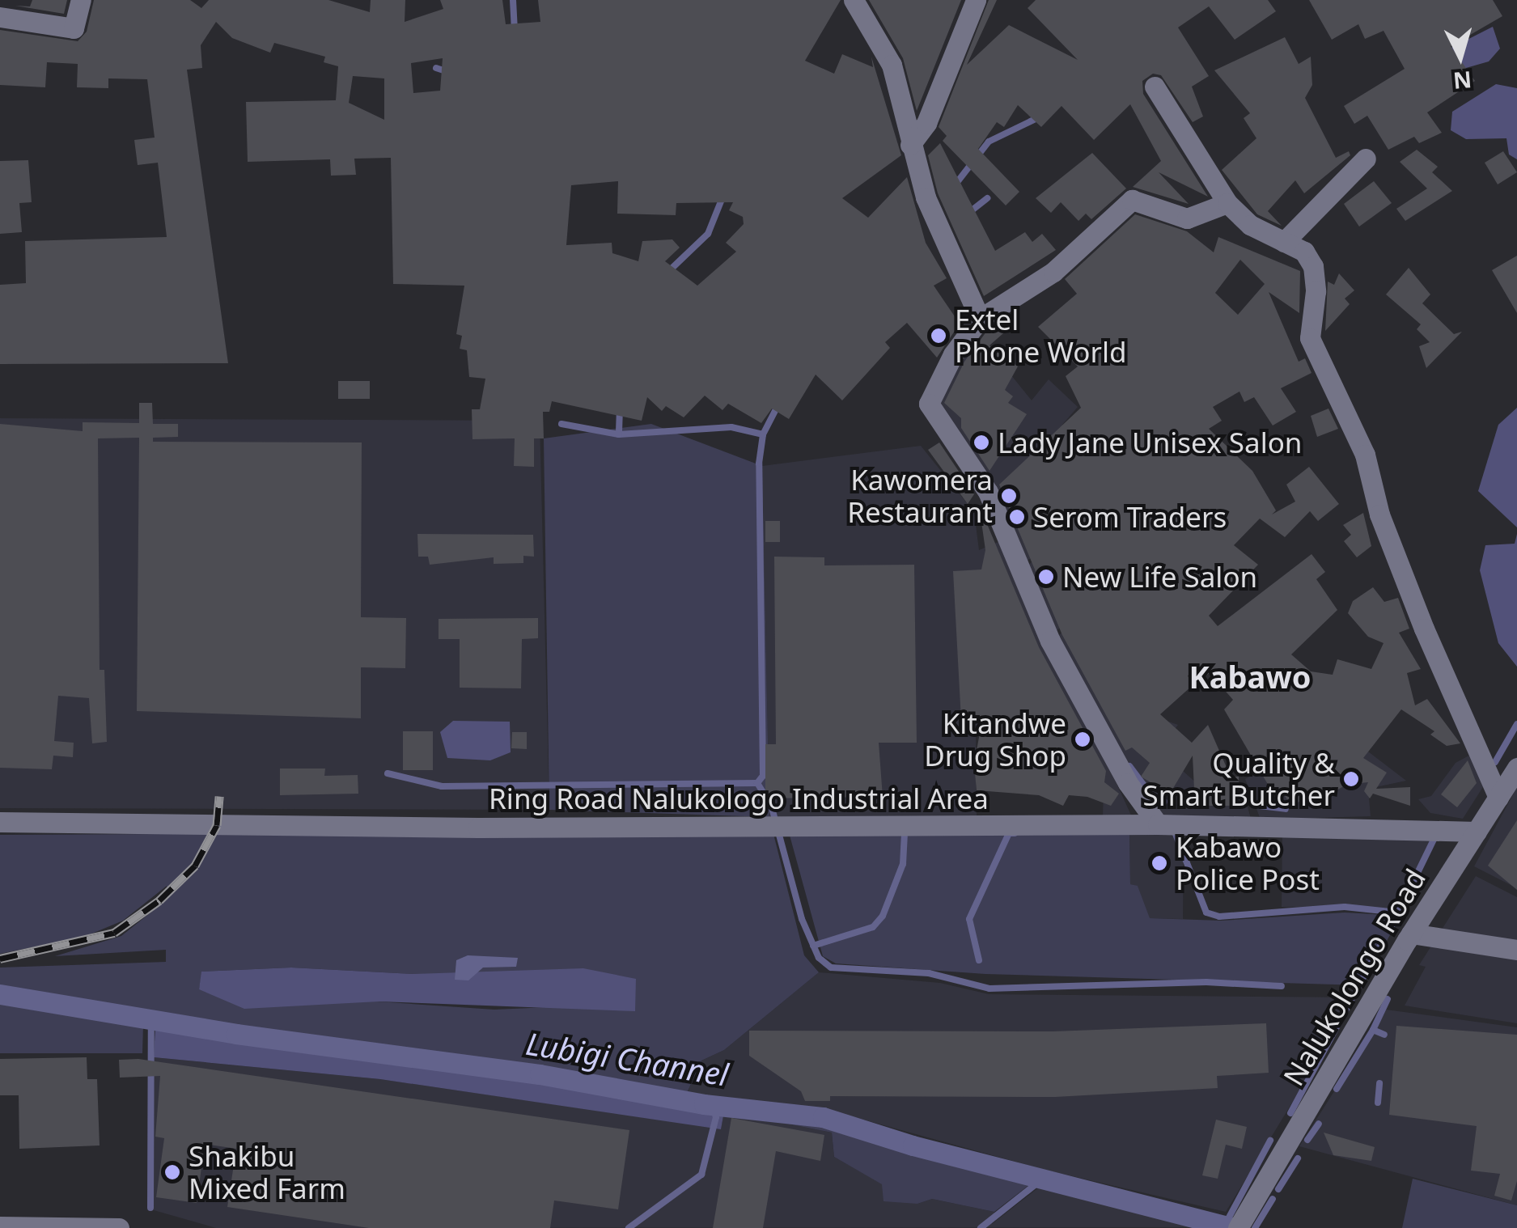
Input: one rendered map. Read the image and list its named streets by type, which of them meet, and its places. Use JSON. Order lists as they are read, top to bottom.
{
  "streets": {
    "street": ["Ring Road Nalukologo Industrial Area", "Nalukolongo Road"]
  },
  "crossings": [
    ["Ring Road Nalukologo Industrial Area", "Nalukolongo Road"]
  ],
  "districts": ["Kabawo"],
  "water": ["Lubigi Channel"],
  "places": [
    "Extel Phone World",
    "Lady Jane Unisex Salon",
    "Kawomera Restaurant",
    "Serom Traders",
    "New Life Salon",
    "Kitandwe Drug Shop",
    "Quality & Smart Butcher",
    "Kabawo Police Post",
    "Shakibu Mixed Farm"
  ],
  "north": "bottom"
}
